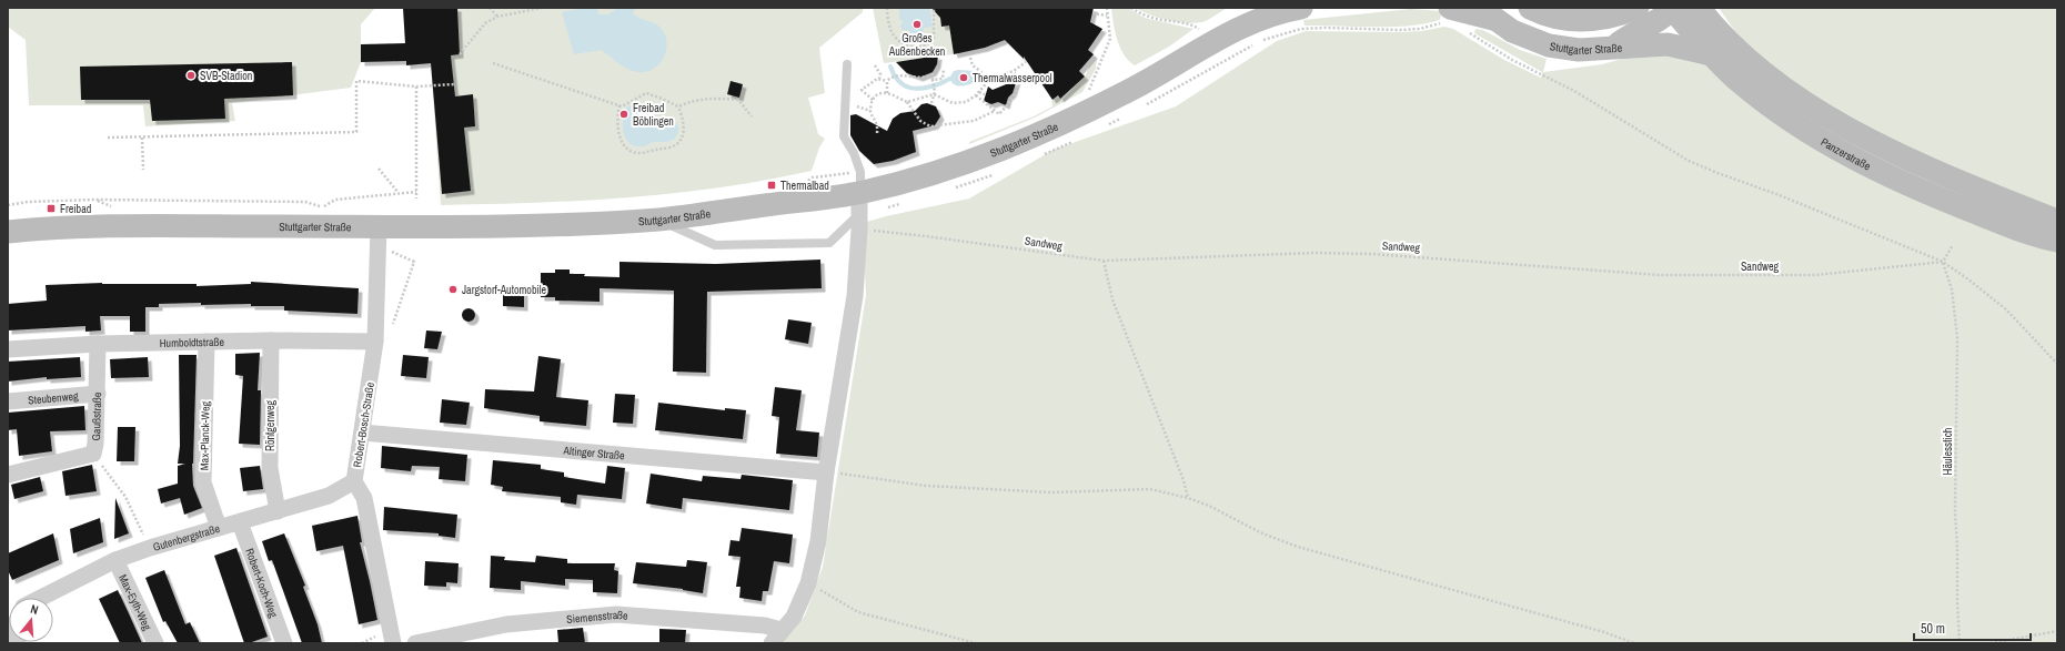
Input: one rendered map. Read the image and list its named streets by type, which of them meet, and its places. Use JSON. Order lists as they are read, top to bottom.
{
  "streets": {
    "main road": ["Stuttgarter Straße", "Panzerstraße"],
    "street": [
      "Humboldtstraße",
      "Steubenweg",
      "Gaußstraße",
      "Robert-Bosch-Straße",
      "Röntgenweg",
      "Max-Planck-Weg",
      "Altinger Straße",
      "Gutenbergstraße",
      "Robert-Koch-Weg",
      "Max-Eyth-Weg",
      "Siemensstraße"
    ],
    "path": ["Sandweg", "Häulesstich"]
  },
  "crossings": [
    ["Stuttgarter Straße", "Panzerstraße"],
    ["Stuttgarter Straße", "Sandweg"],
    ["Stuttgarter Straße", "Robert-Bosch-Straße"],
    ["Sandweg", "Häulesstich"],
    ["Humboldtstraße", "Gaußstraße"],
    ["Humboldtstraße", "Robert-Bosch-Straße"],
    ["Humboldtstraße", "Röntgenweg"],
    ["Humboldtstraße", "Max-Planck-Weg"],
    ["Steubenweg", "Gaußstraße"],
    ["Robert-Bosch-Straße", "Altinger Straße"],
    ["Robert-Bosch-Straße", "Gutenbergstraße"],
    ["Röntgenweg", "Gutenbergstraße"],
    ["Max-Planck-Weg", "Gutenbergstraße"],
    ["Gutenbergstraße", "Robert-Koch-Weg"],
    ["Gutenbergstraße", "Max-Eyth-Weg"]
  ],
  "places": {
    "other": [
      "Großes Außenbecken",
      "SVB-Stadion",
      "Thermalwasserpool",
      "Freibad Böblingen",
      "Jargstorf-Automobile"
    ],
    "transit": ["Thermalbad", "Freibad"]
  },
  "scale_bar": "50 m",
  "north": "top"
}
